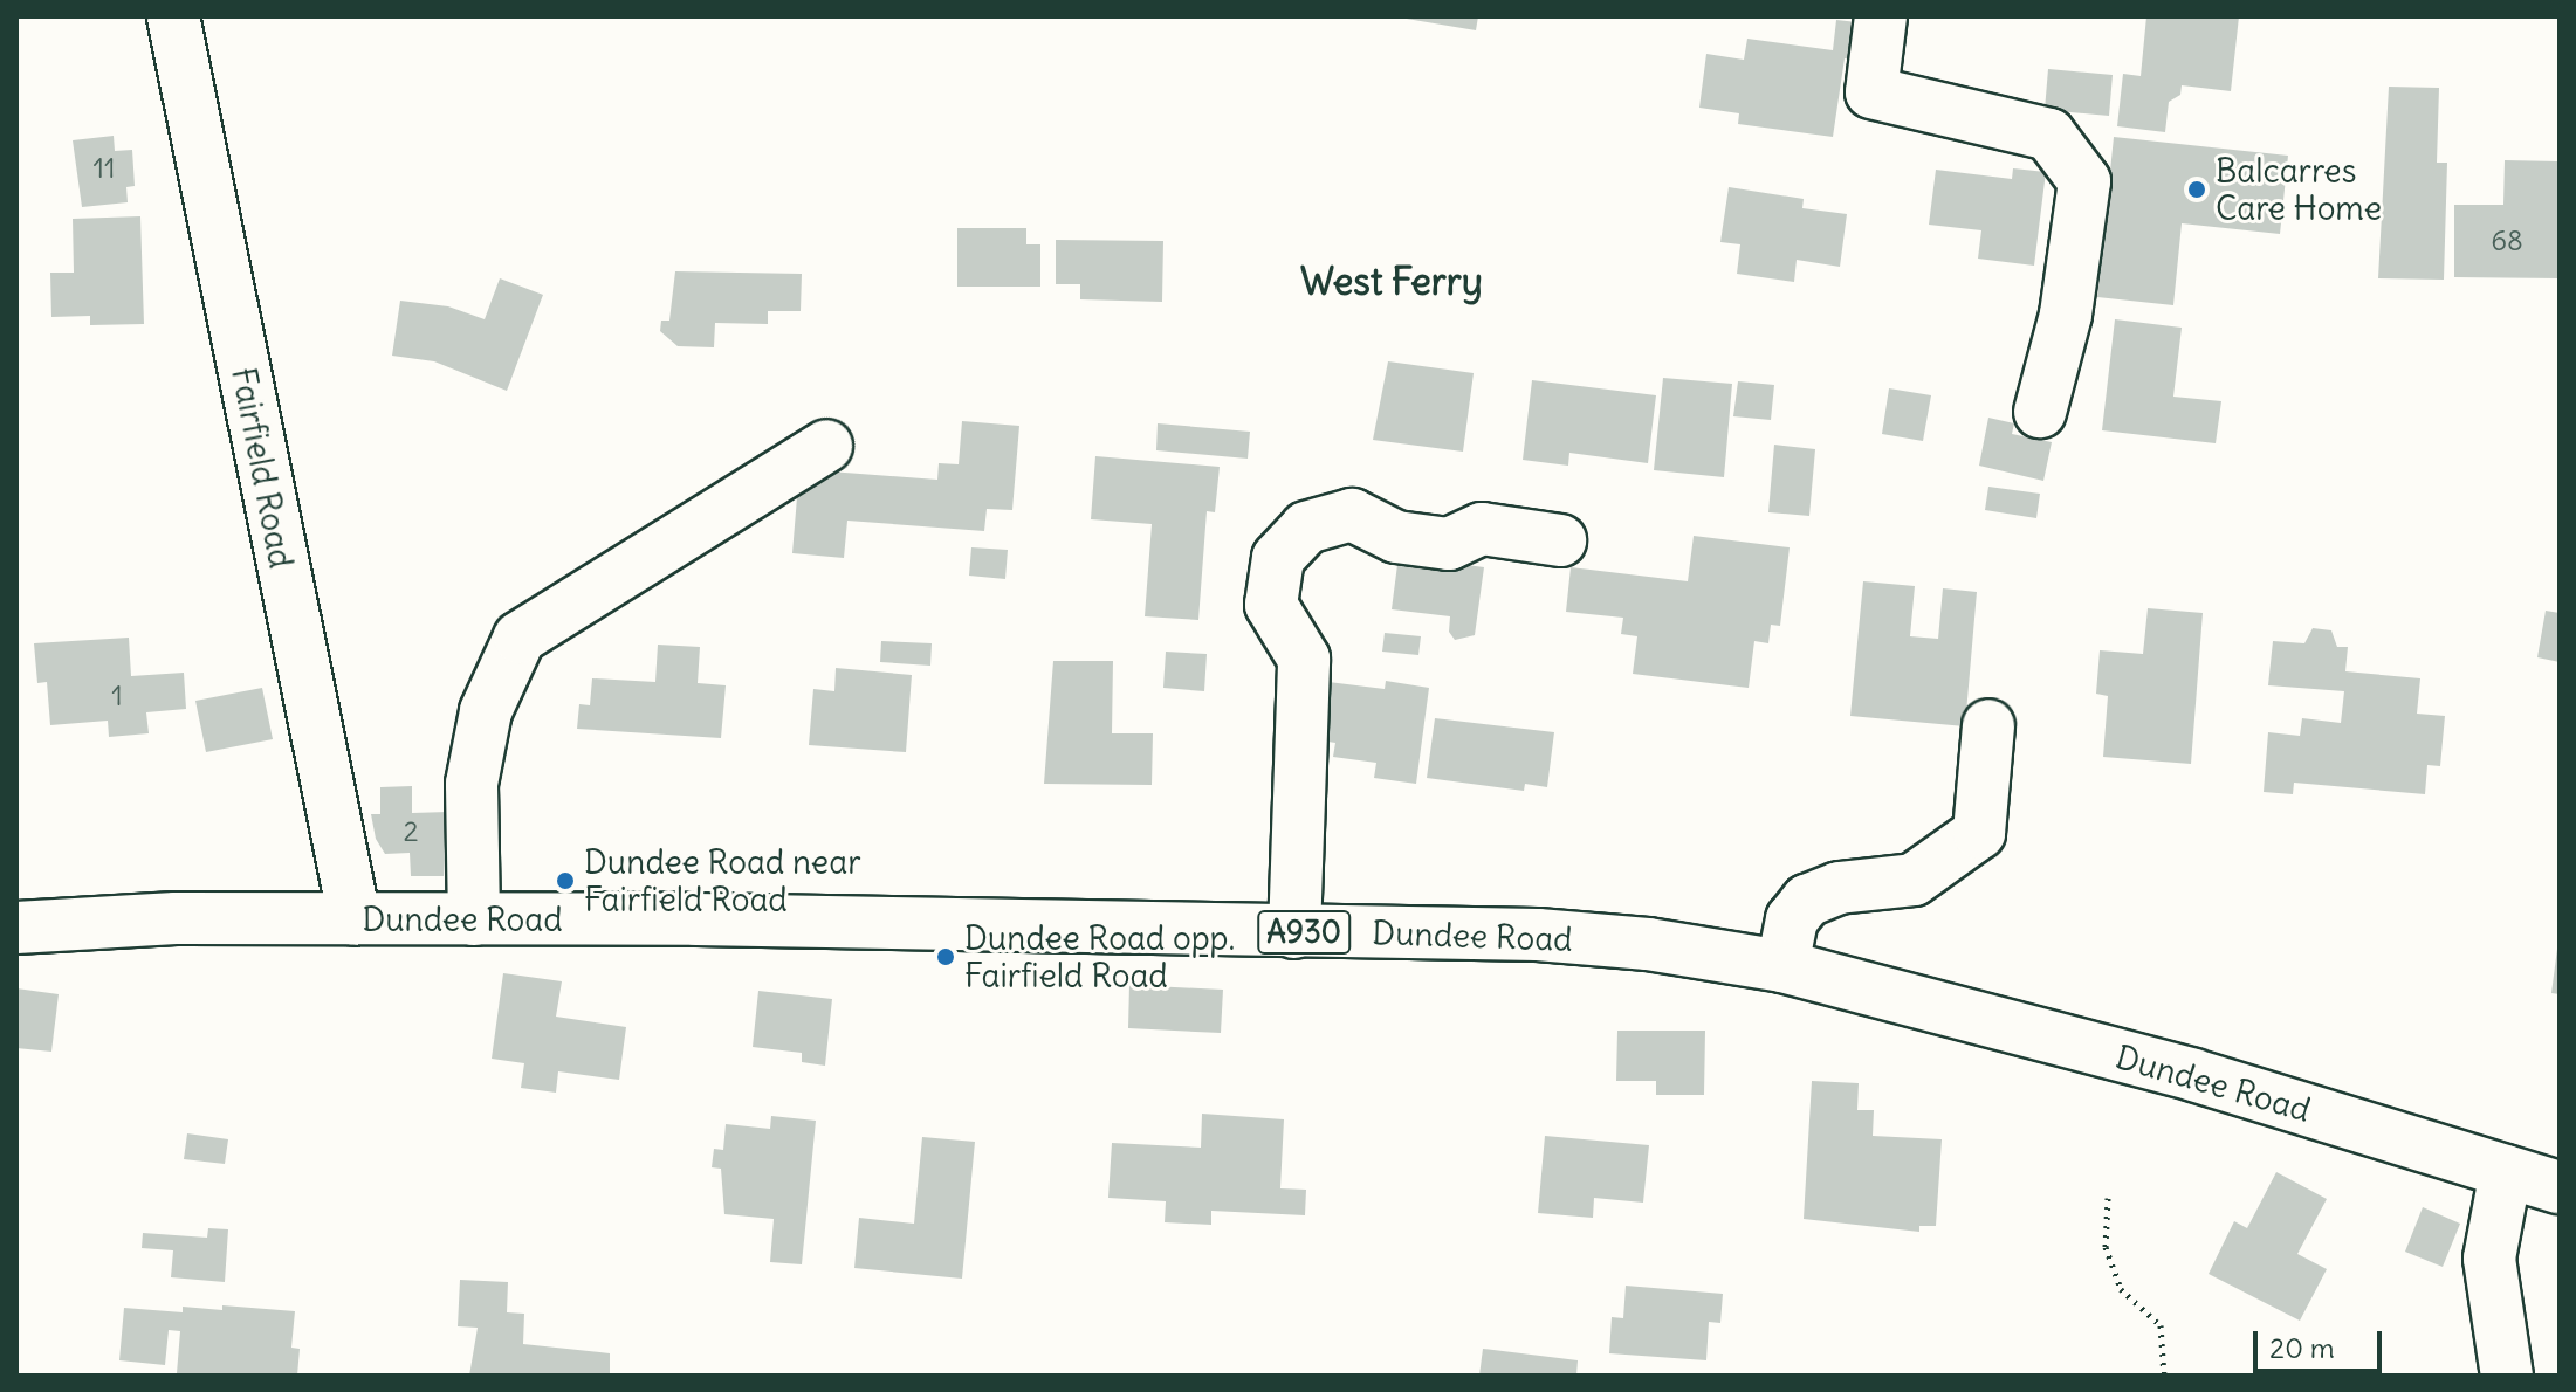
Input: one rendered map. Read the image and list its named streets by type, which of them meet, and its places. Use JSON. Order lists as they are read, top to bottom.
{
  "streets": {
    "main road": ["Fairfield Road", "Dundee Road", "A930"]
  },
  "crossings": [
    ["Fairfield Road", "Dundee Road"]
  ],
  "districts": ["West Ferry"],
  "places": ["Balcarres Care Home", "Dundee Road near Fairfield Road", "Dundee Road opp. Fairfield Road"],
  "house_numbers": [
    "11",
    "68",
    "1",
    "2"
  ],
  "scale_bar": "20 m"
}
